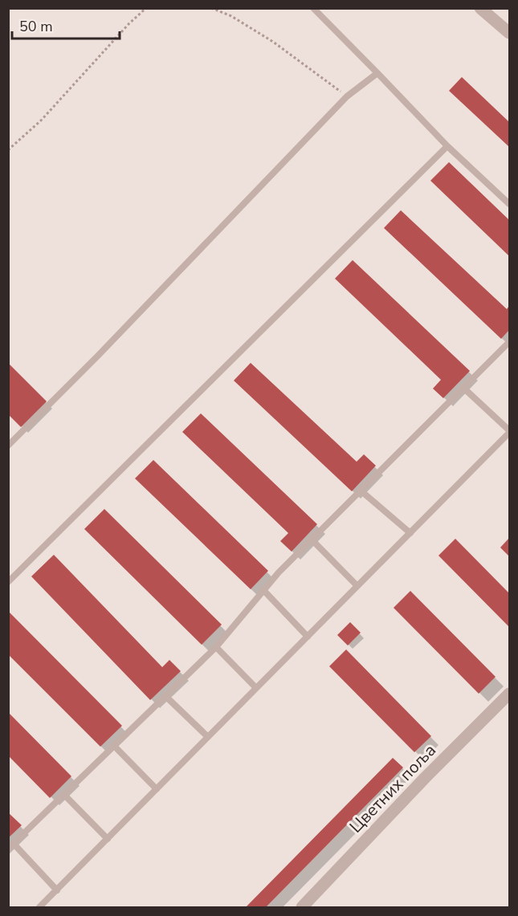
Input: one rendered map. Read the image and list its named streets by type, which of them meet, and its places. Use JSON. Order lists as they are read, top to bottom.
{
  "streets": {
    "street": ["Цветних поља"]
  },
  "scale_bar": "50 m"
}
